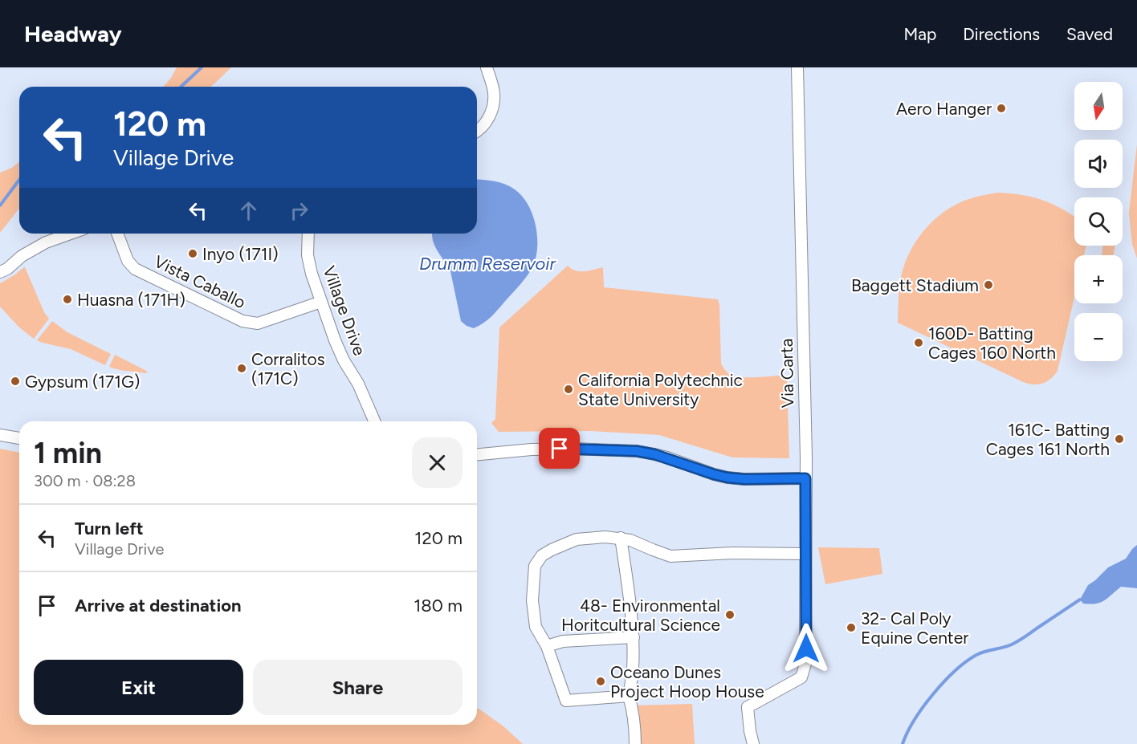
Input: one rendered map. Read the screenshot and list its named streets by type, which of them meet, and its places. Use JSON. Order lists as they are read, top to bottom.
{
  "streets": {
    "street": ["Vista Caballo", "Village Drive", "Via Carta"]
  },
  "crossings": [
    ["Vista Caballo", "Village Drive"]
  ],
  "water": ["Drumm Reservoir"],
  "places": [
    "Aero Hanger",
    "Inyo (171I)",
    "Baggett Stadium",
    "Huasna (171H)",
    "160D- Batting Cages 160 North",
    "Corralitos (171C)",
    "Gypsum (171G)",
    "California Polytechnic State University",
    "161C- Batting Cages 161 North",
    "48- Environmental Horitcultural Science",
    "32- Cal Poly Equine Center",
    "Oceano Dunes Project Hoop House"
  ],
  "north": "bottom",
  "page": {
    "header": "Headway",
    "nav": ["Map", "Directions", "Saved"],
    "map_buttons": ["+", "−"],
    "turn": ["120 m", "Village Drive"],
    "heading": ["1 min", "300 m · 08:28"],
    "list": [
      {
        "name": "Turn left",
        "note": "Village Drive",
        "value": "120 m"
      },
      {
        "name": "Arrive at destination",
        "value": "180 m"
      }
    ],
    "buttons": ["Exit", "Share"]
  }
}
